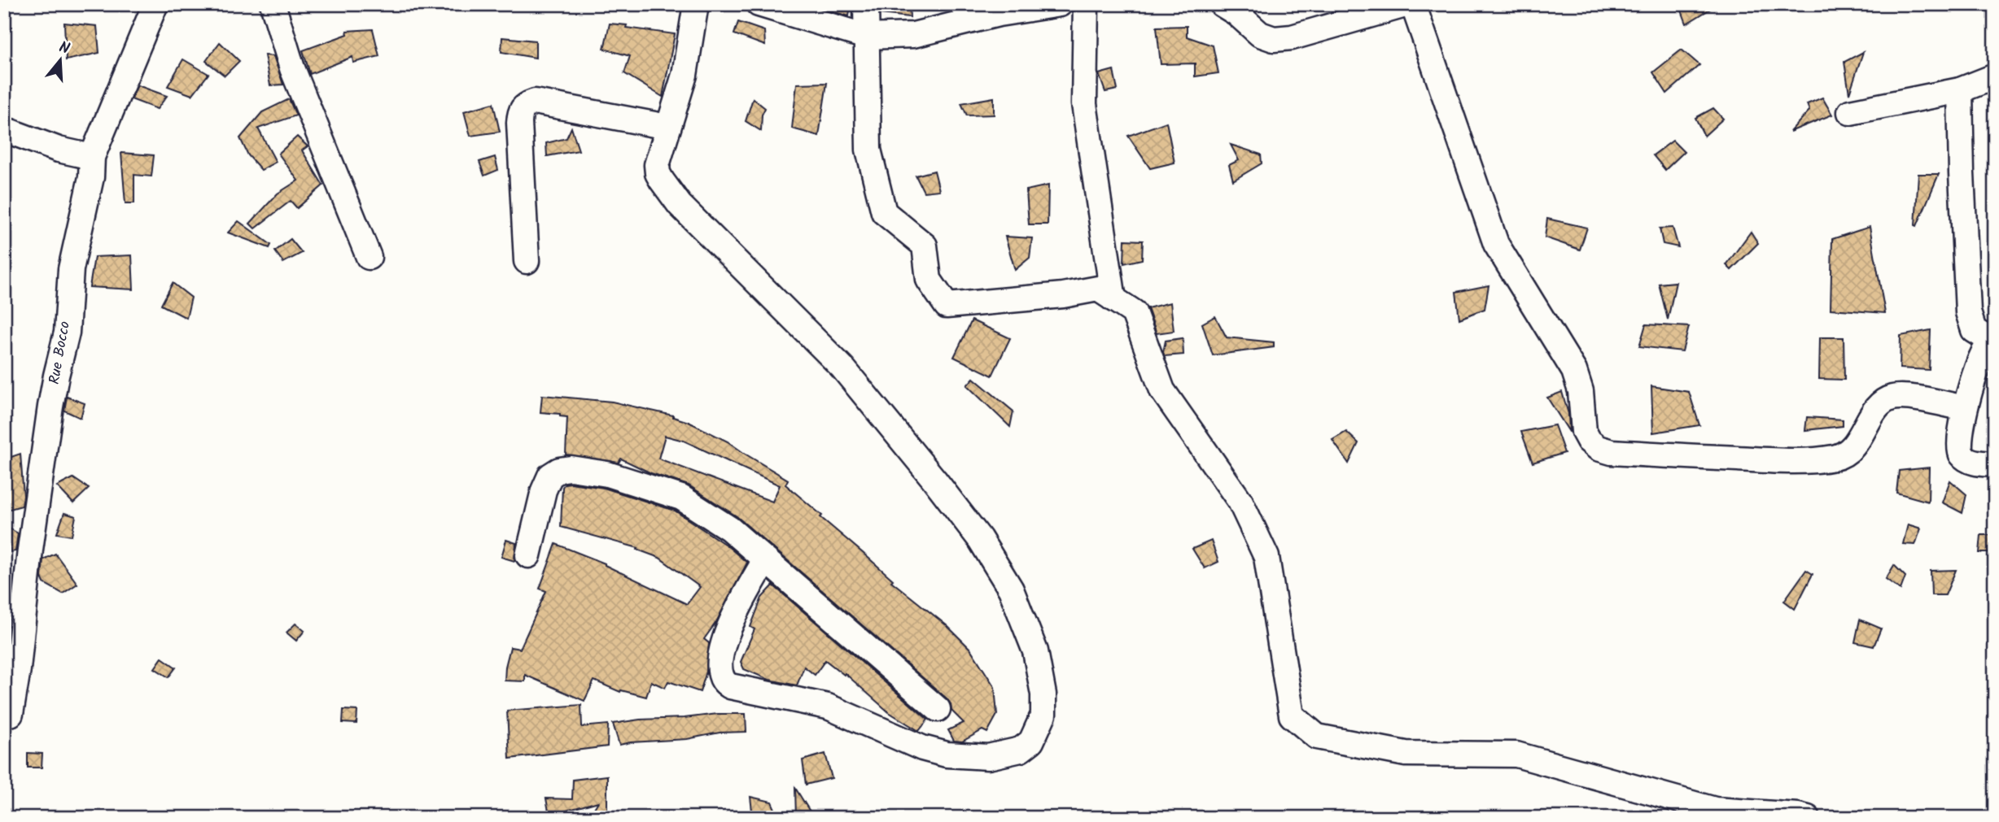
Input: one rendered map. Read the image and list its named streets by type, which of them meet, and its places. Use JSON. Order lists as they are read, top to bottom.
{
  "streets": {
    "street": ["Rue Bocco"]
  },
  "north": "top"
}
